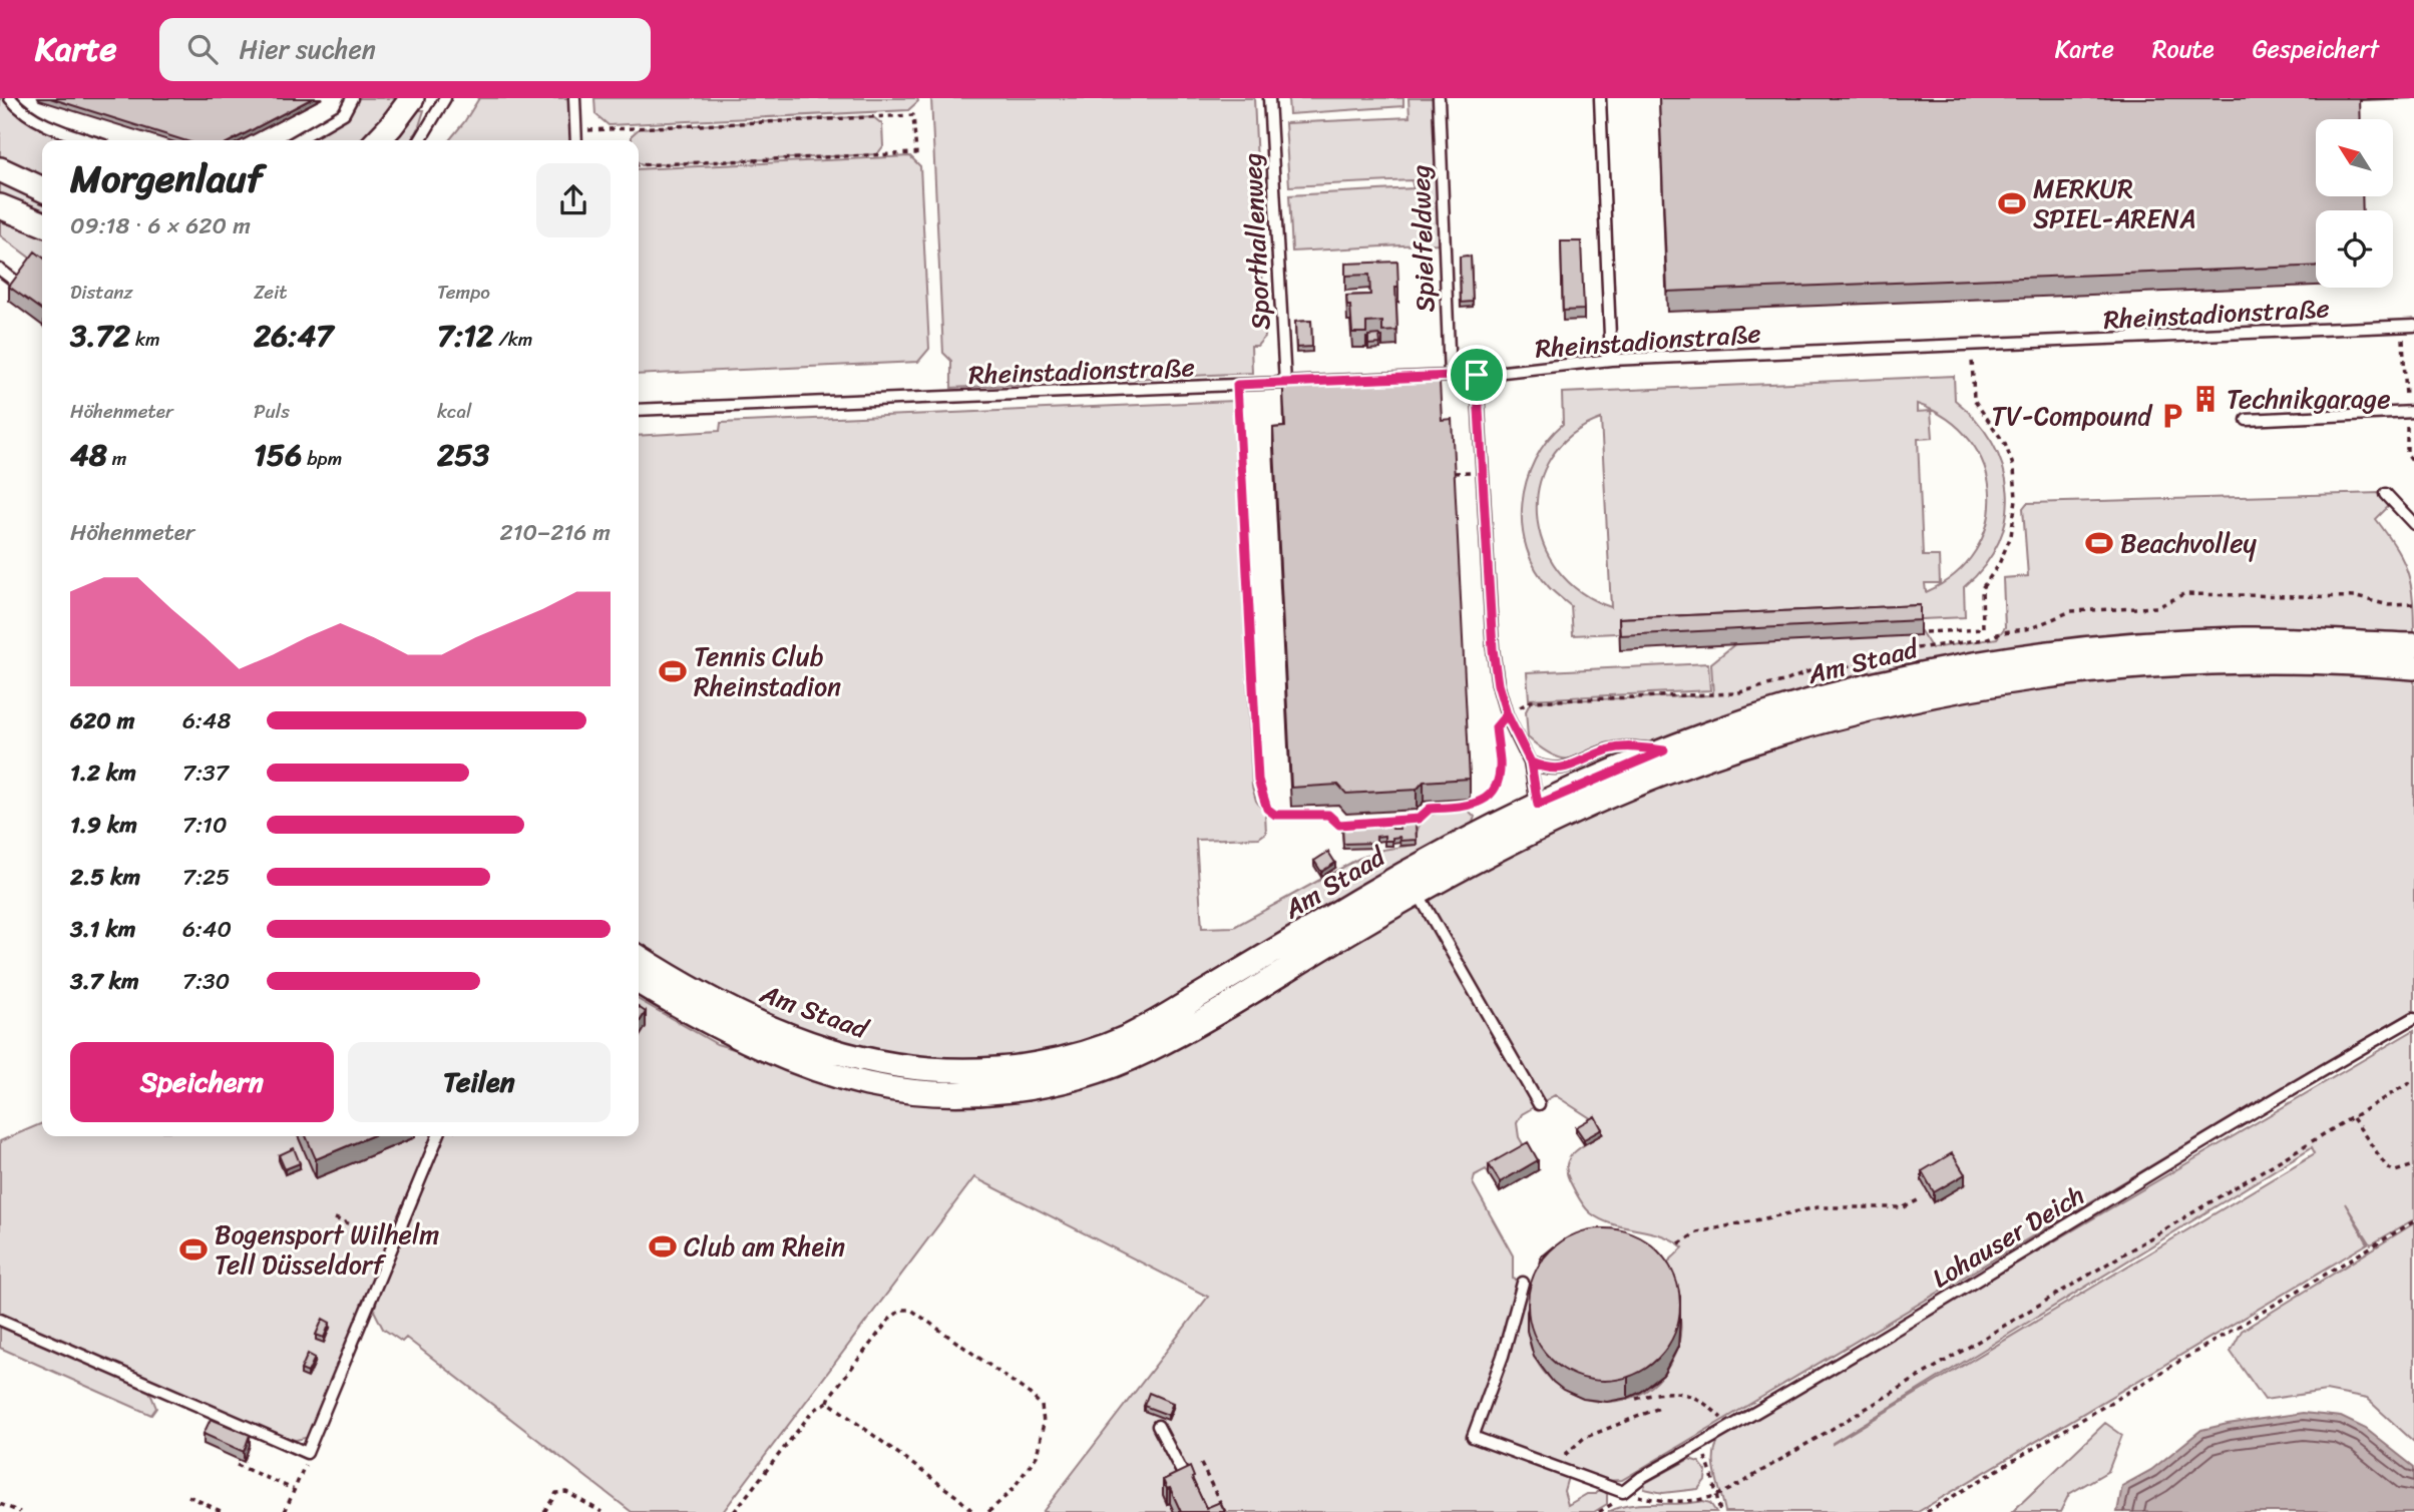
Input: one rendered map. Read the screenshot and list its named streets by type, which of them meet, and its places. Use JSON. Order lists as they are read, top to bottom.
{
  "streets": {
    "street": ["Am Staad"],
    "lane": [
      "Spielfeldweg",
      "Sporthallenweg",
      "Rheinstadionstraße",
      "Lohauser Deich"
    ]
  },
  "crossings": [
    ["Spielfeldweg", "Rheinstadionstraße"],
    ["Sporthallenweg", "Rheinstadionstraße"]
  ],
  "places": {
    "sports": [
      "MERKUR SPIEL-ARENA",
      "Beachvolley",
      "Tennis Club Rheinstadion",
      "Club am Rhein",
      "Bogensport Wilhelm Tell Düsseldorf"
    ],
    "building": ["Technikgarage"],
    "parking": ["TV-Compound"]
  },
  "north": "top left",
  "page": {
    "header": "Karte",
    "search": "Hier suchen",
    "nav": ["Karte", "Route", "Gespeichert"],
    "heading": ["Morgenlauf", "09:18 · 6 × 620 m"],
    "stats": [
      ["Distanz", "3.72 km"],
      ["Zeit", "26:47"],
      ["Tempo", "7:12 /km"],
      ["Höhenmeter", "48 m"],
      ["Puls", "156 bpm"],
      ["kcal", "253"]
    ],
    "chart": ["Höhenmeter", "210–216 m"],
    "list": [
      {
        "name": "620 m",
        "note": "6:48"
      },
      {
        "name": "1.2 km",
        "note": "7:37"
      },
      {
        "name": "1.9 km",
        "note": "7:10"
      },
      {
        "name": "2.5 km",
        "note": "7:25"
      },
      {
        "name": "3.1 km",
        "note": "6:40"
      },
      {
        "name": "3.7 km",
        "note": "7:30"
      }
    ],
    "buttons": ["Speichern", "Teilen"]
  }
}
